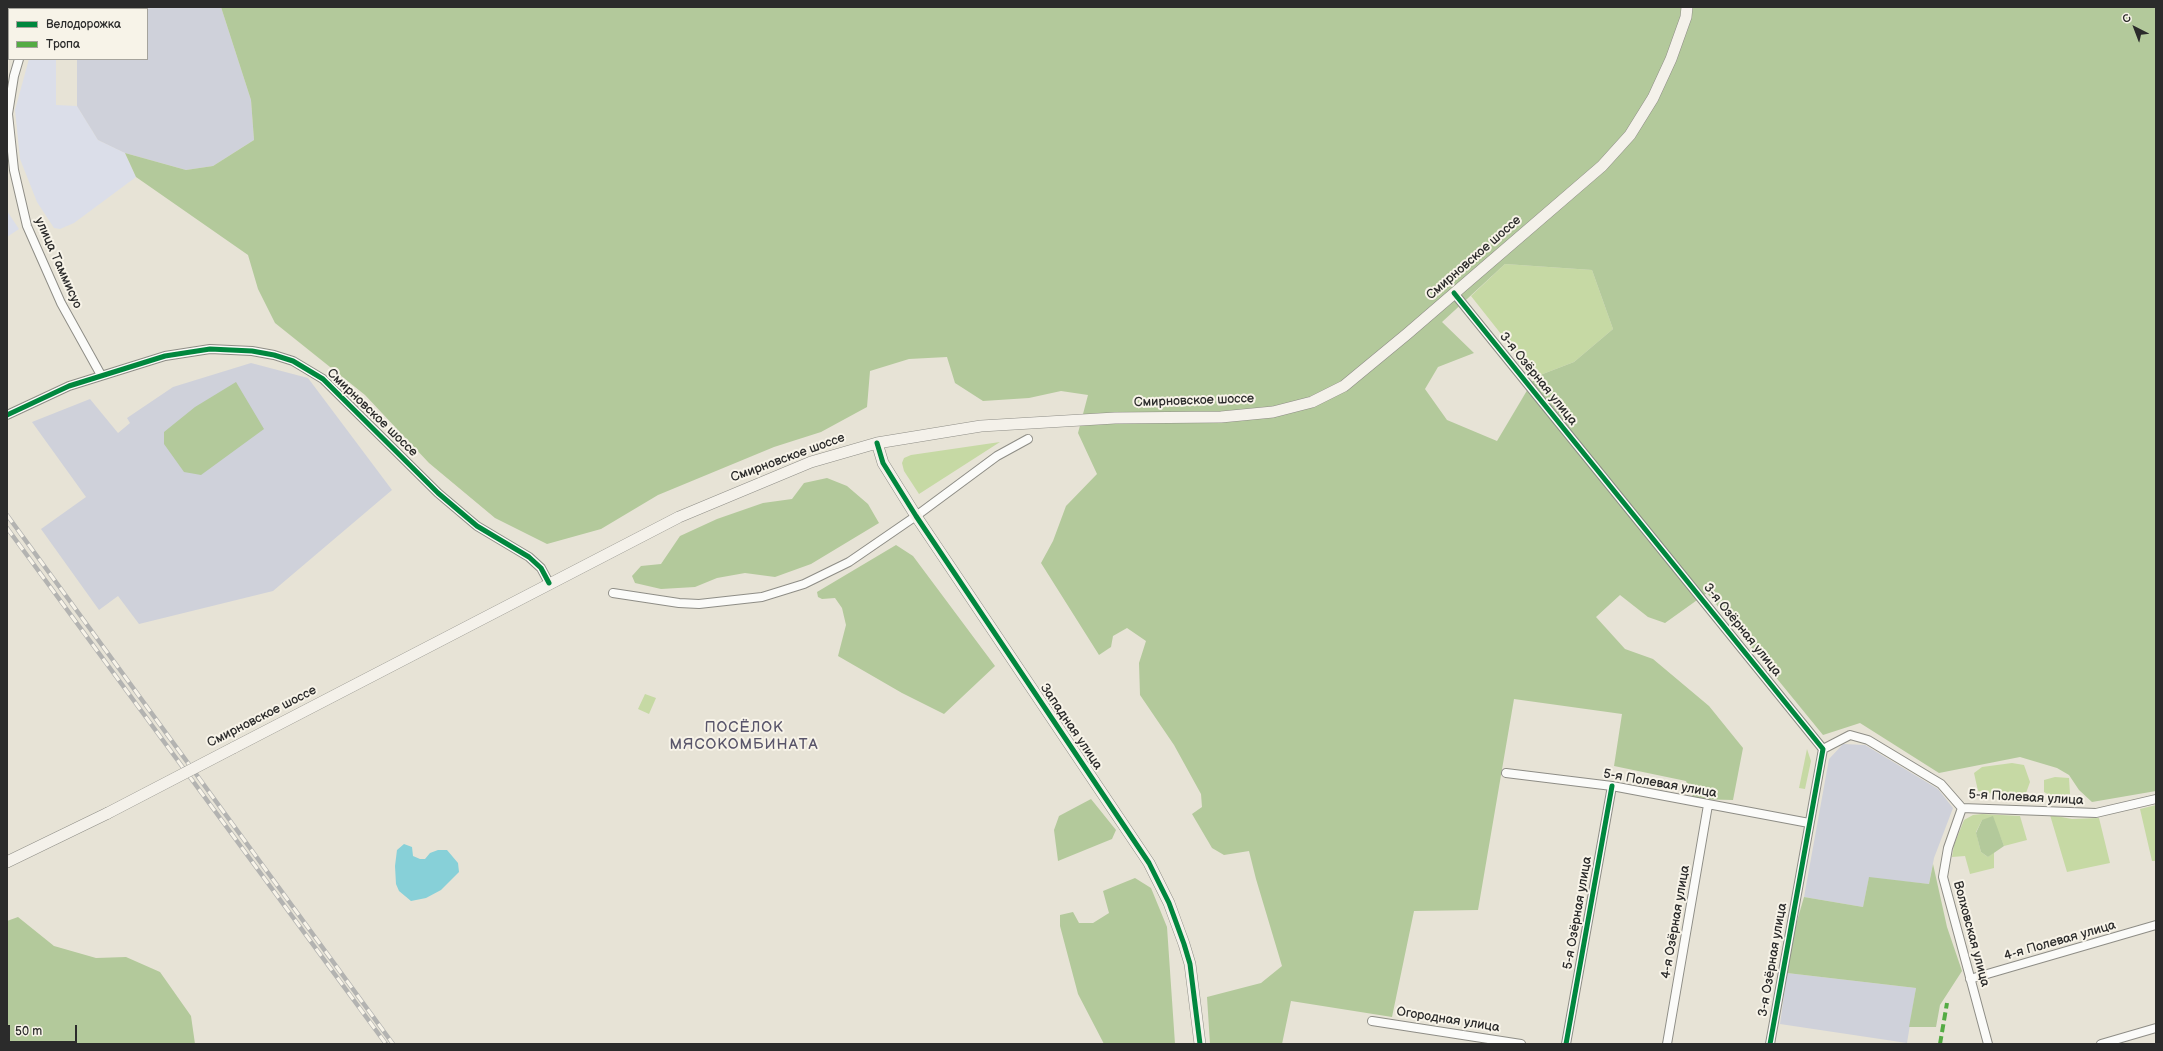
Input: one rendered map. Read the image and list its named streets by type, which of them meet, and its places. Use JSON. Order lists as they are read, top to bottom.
{
  "streets": {
    "main road": ["Смирновское шоссе", "Западная улица"],
    "street": [
      "улица Таммисуо",
      "3-я Озёрная улица",
      "5-я Полевая улица",
      "5-я Озёрная улица",
      "4-я Озёрная улица",
      "Волховская улица",
      "4-я Полевая улица",
      "Огородная улица"
    ]
  },
  "crossings": [
    ["Смирновское шоссе", "улица Таммисуо"],
    ["Смирновское шоссе", "3-я Озёрная улица"],
    ["Смирновское шоссе", "Западная улица"],
    ["3-я Озёрная улица", "5-я Полевая улица"],
    ["5-я Полевая улица", "5-я Озёрная улица"],
    ["5-я Полевая улица", "4-я Озёрная улица"],
    ["5-я Полевая улица", "Волховская улица"],
    ["Волховская улица", "4-я Полевая улица"]
  ],
  "districts": ["ПОСЁЛОК МЯСОКОМБИНАТА"],
  "legend": ["Велодорожка", "Тропа"],
  "scale_bar": "50 m",
  "north": "top left"
}
